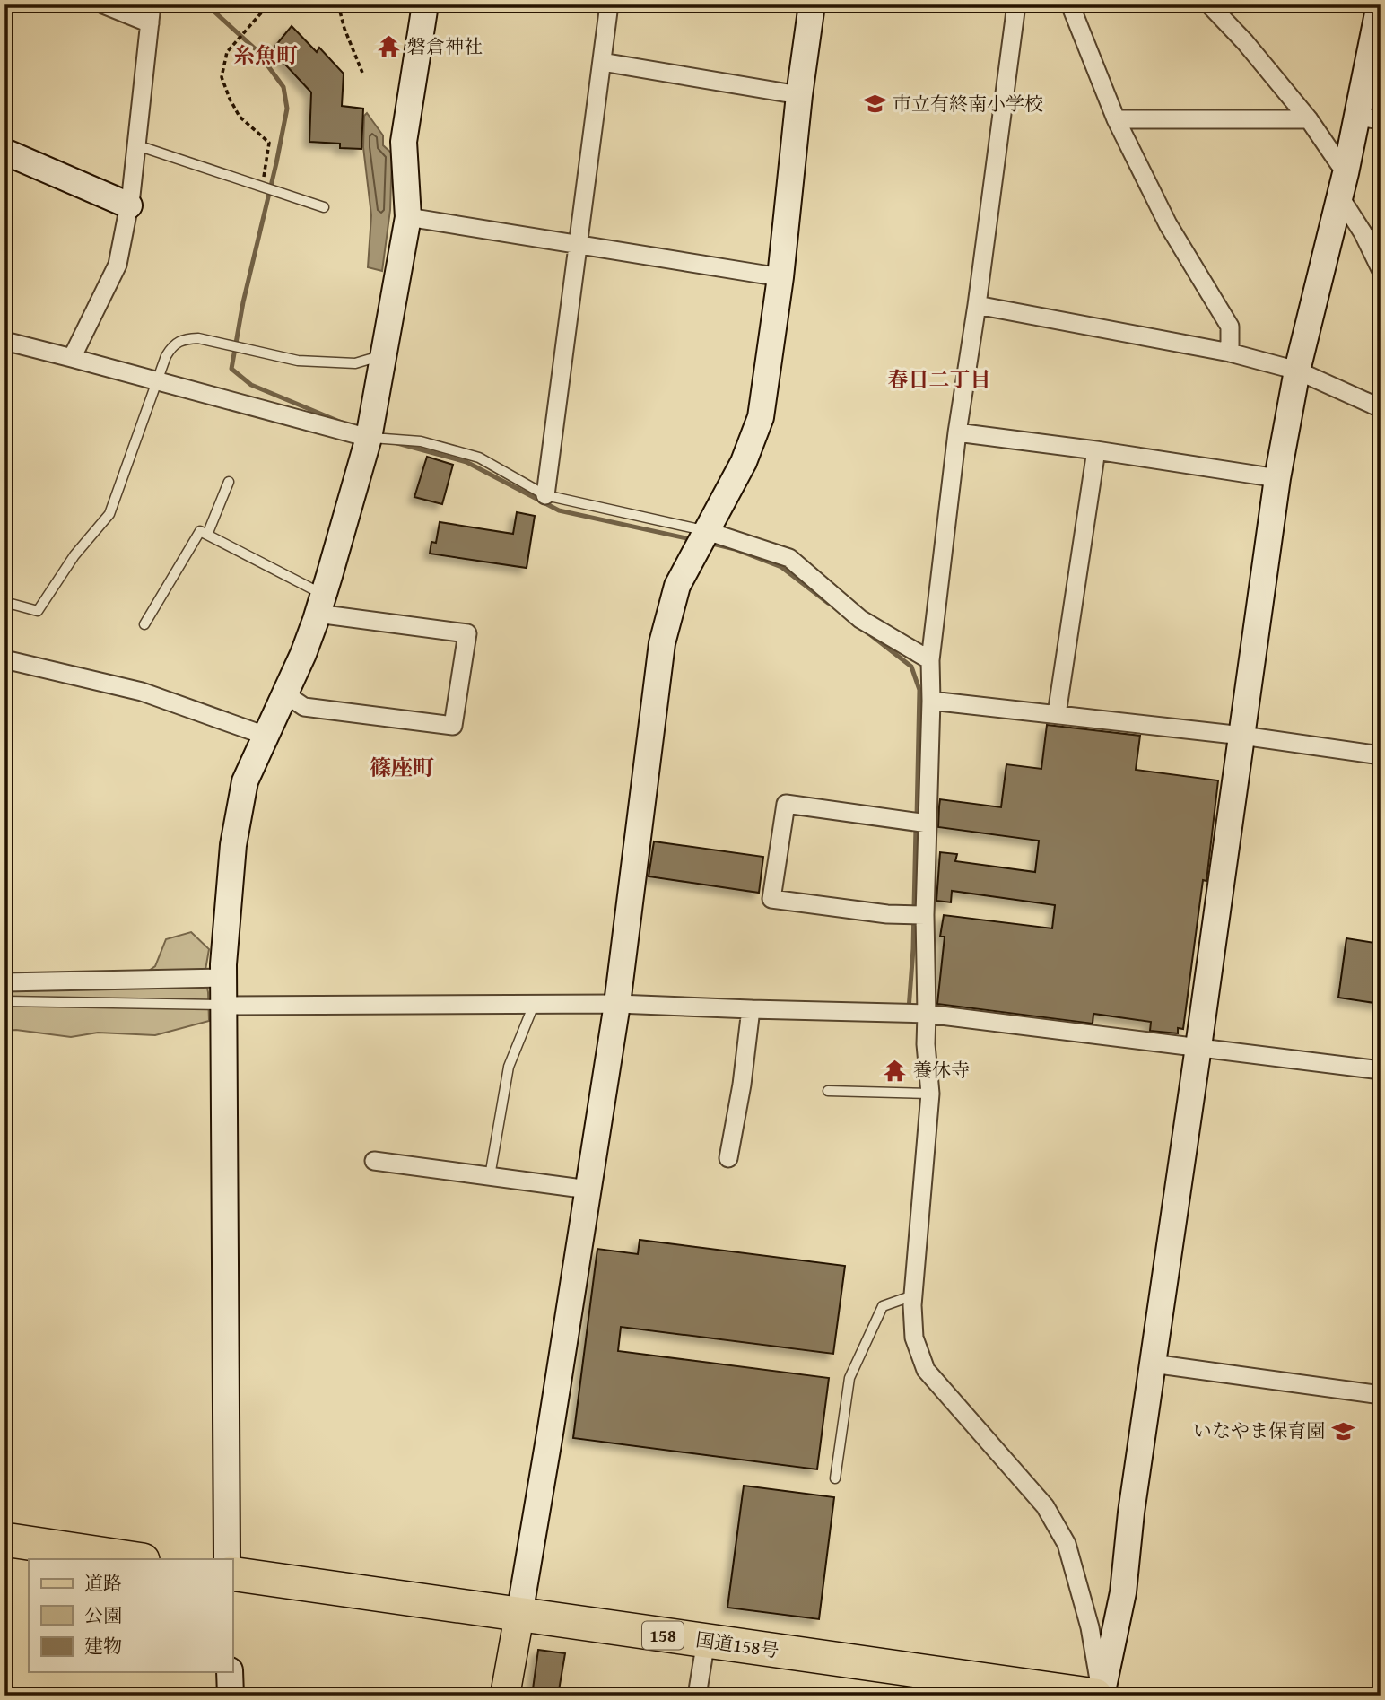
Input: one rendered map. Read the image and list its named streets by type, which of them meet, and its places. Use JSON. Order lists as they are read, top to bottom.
{
  "streets": {
    "highway": ["158", "国道158号"]
  },
  "districts": ["糸魚町", "春日二丁目", "篠座町"],
  "places": {
    "temple": ["磐倉神社", "養休寺"],
    "school or university": ["市立有終南小学校", "いなやま保育園"]
  },
  "legend": ["道路", "公園", "建物"]
}
